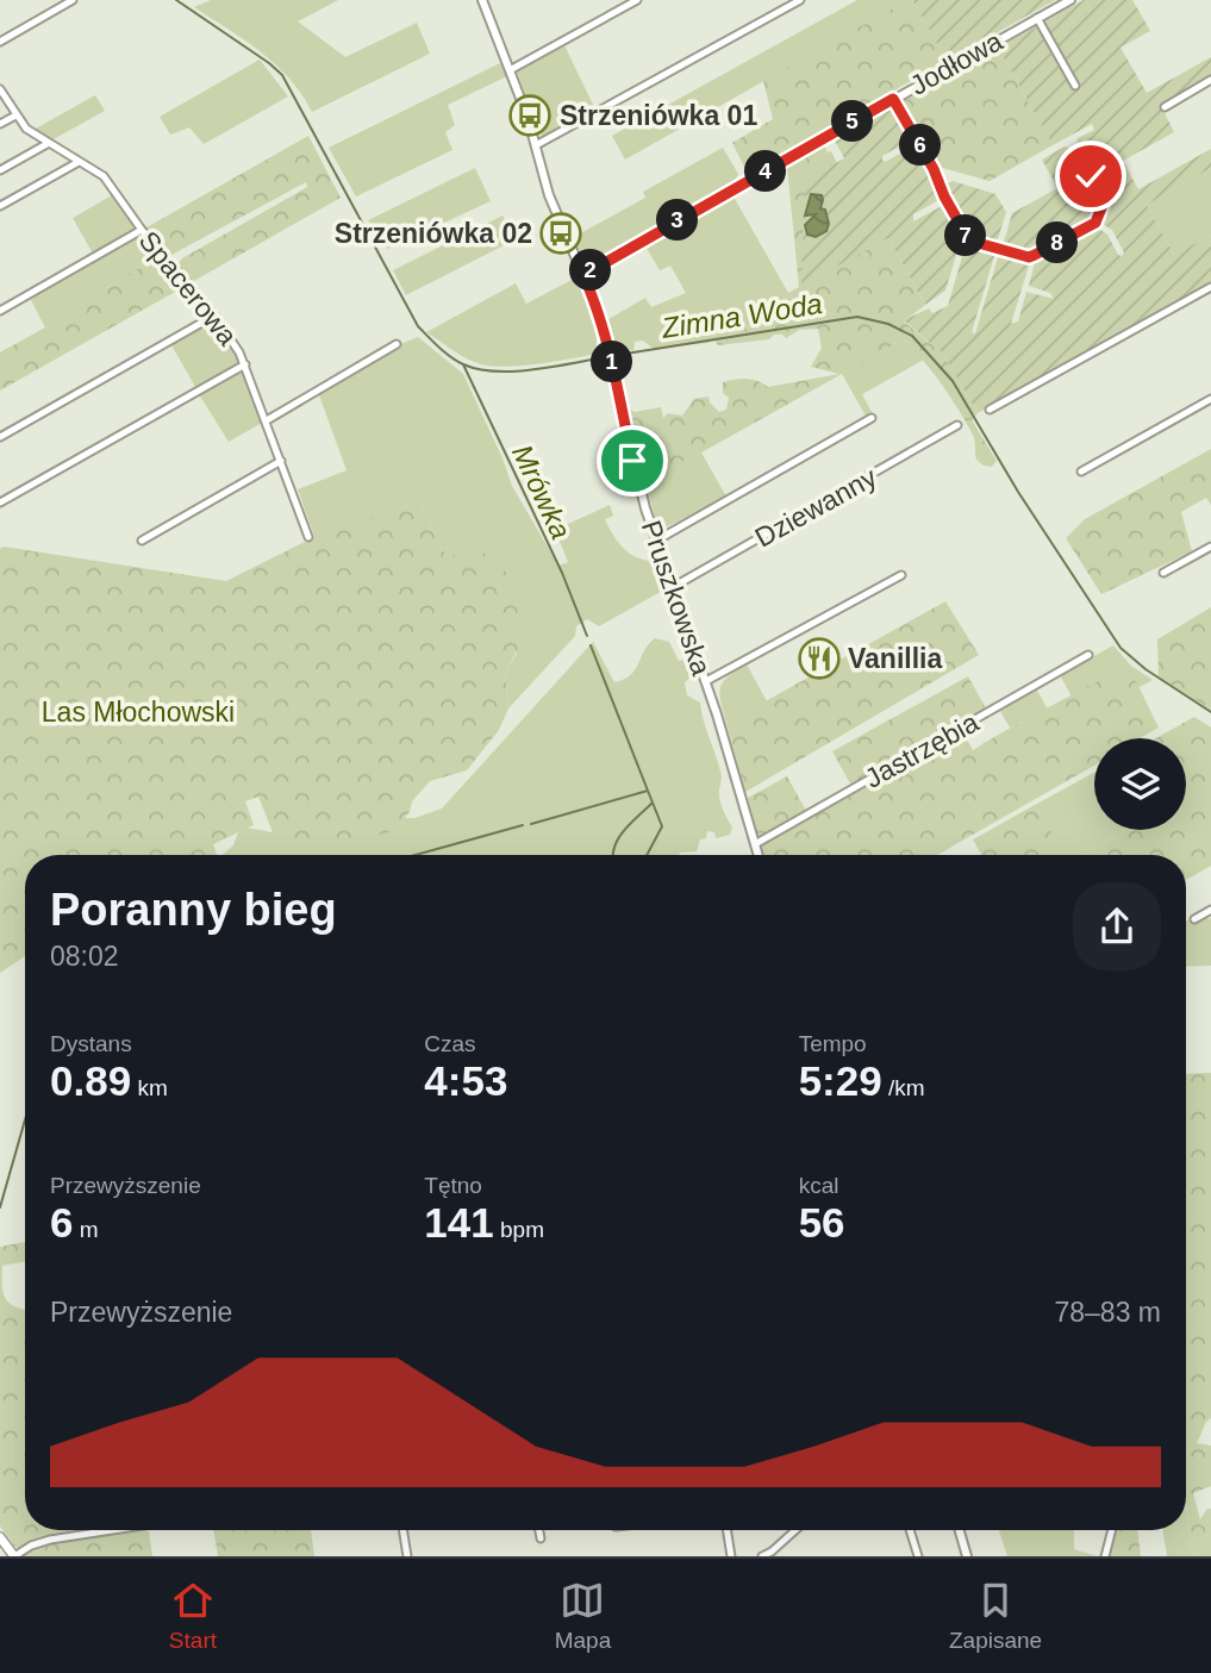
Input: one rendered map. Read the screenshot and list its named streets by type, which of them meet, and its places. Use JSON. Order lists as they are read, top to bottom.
{
  "streets": {
    "street": [
      "Jodłowa",
      "Spacerowa",
      "Dziewanny",
      "Pruszkowska",
      "Jastrzębia"
    ]
  },
  "crossings": [
    ["Jodłowa", "Pruszkowska"],
    ["Dziewanny", "Pruszkowska"],
    ["Pruszkowska", "Jastrzębia"]
  ],
  "water": ["Zimna Woda", "Mrówka"],
  "parks": ["Las Młochowski"],
  "places": {
    "bus stop": ["Strzeniówka 01", "Strzeniówka 02"],
    "restaurant": ["Vanillia"]
  },
  "page": {
    "pins": [
      "5",
      "6",
      "4",
      "3",
      "7",
      "8",
      "2",
      "1"
    ],
    "heading": ["Poranny bieg", "08:02"],
    "stats": [
      ["Dystans", "0.89 km"],
      ["Czas", "4:53"],
      ["Tempo", "5:29 /km"],
      ["Przewyższenie", "6 m"],
      ["Tętno", "141 bpm"],
      ["kcal", "56"]
    ],
    "chart": ["Przewyższenie", "78–83 m"],
    "tabs": ["Start", "Mapa", "Zapisane"]
  }
}
